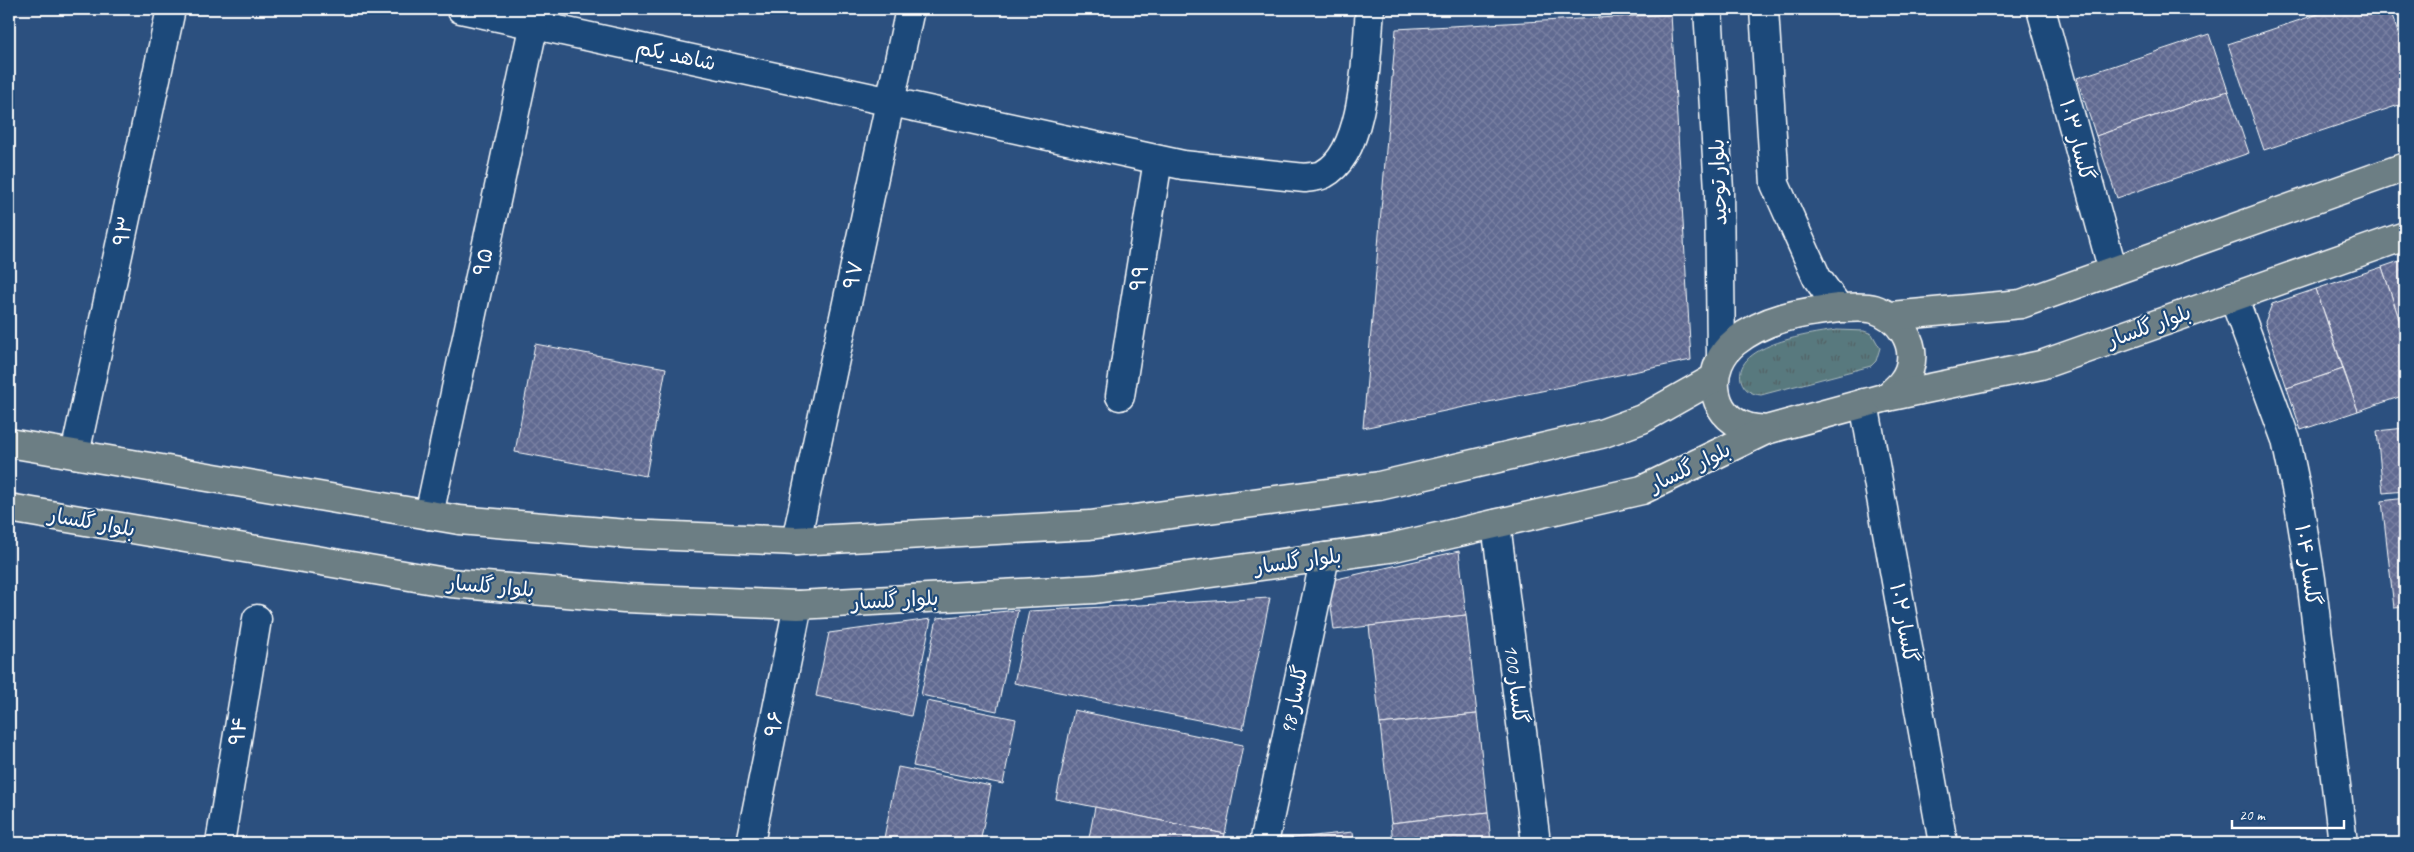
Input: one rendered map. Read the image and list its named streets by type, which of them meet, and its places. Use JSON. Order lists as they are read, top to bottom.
{
  "streets": {
    "main road": ["بلوار گلسار"],
    "street": [
      "شاهد یکم",
      "گلسار ۱۰۳",
      "بلوار توحید",
      "۹۳",
      "۹۵",
      "۹۷",
      "۹۹",
      "گلسار ۱۰۴",
      "گلسار ۱۰۲",
      "گلسار 100",
      "گلسار 98",
      "۹۶",
      "۹۴"
    ]
  },
  "crossings": [
    ["شاهد یکم", "۹۵"],
    ["شاهد یکم", "۹۷"],
    ["شاهد یکم", "۹۹"],
    ["بلوار گلسار", "گلسار ۱۰۴"],
    ["بلوار گلسار", "گلسار ۱۰۲"],
    ["بلوار گلسار", "گلسار 100"],
    ["بلوار گلسار", "گلسار 98"],
    ["بلوار گلسار", "۹۶"]
  ],
  "scale_bar": "20 m"
}
